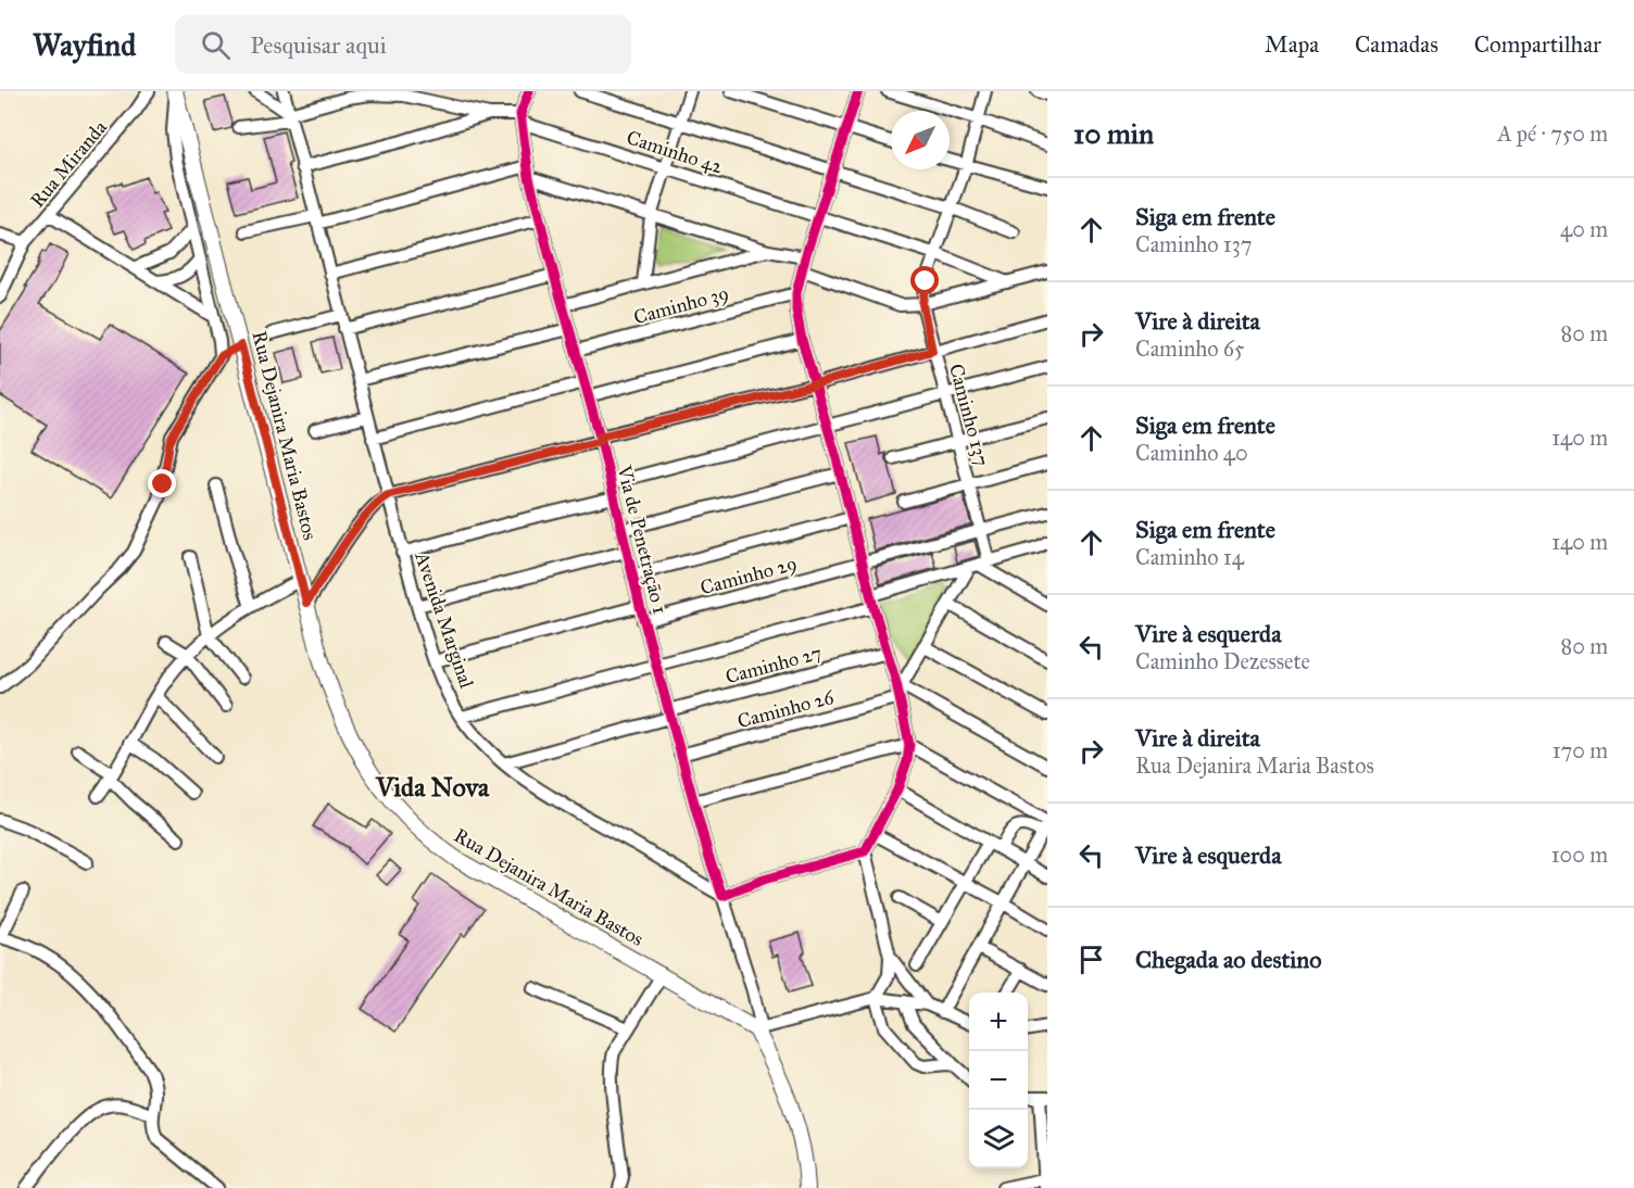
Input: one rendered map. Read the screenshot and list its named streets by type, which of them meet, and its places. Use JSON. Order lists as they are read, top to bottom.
{
  "streets": {
    "main road": ["Rua Dejanira Maria Bastos"],
    "street": [
      "Caminho 42",
      "Rua Miranda",
      "Caminho 39",
      "Caminho 137",
      "Via de Penetração 1",
      "Caminho 29",
      "Avenida Marginal",
      "Caminho 27",
      "Caminho 26"
    ]
  },
  "crossings": [
    ["Caminho 42", "Caminho 137"],
    ["Caminho 42", "Via de Penetração 1"],
    ["Caminho 39", "Via de Penetração 1"],
    ["Caminho 137", "Caminho 29"],
    ["Via de Penetração 1", "Caminho 29"],
    ["Via de Penetração 1", "Avenida Marginal"],
    ["Via de Penetração 1", "Caminho 27"],
    ["Via de Penetração 1", "Caminho 26"],
    ["Avenida Marginal", "Caminho 27"]
  ],
  "districts": ["Vida Nova"],
  "north": "bottom left",
  "page": {
    "header": "Wayfind",
    "search": "Pesquisar aqui",
    "nav": ["Mapa", "Camadas", "Compartilhar"],
    "heading": ["10 min", "A pé · 750 m"],
    "list": [
      ["Siga em frente", "Caminho 137", "40 m"],
      ["Vire à direita", "Caminho 65", "80 m"],
      ["Siga em frente", "Caminho 40", "140 m"],
      ["Siga em frente", "Caminho 14", "140 m"],
      ["Vire à esquerda", "Caminho Dezessete", "80 m"],
      ["Vire à direita", "Rua Dejanira Maria Bastos", "170 m"],
      ["Vire à esquerda", "100 m"],
      "Chegada ao destino"
    ],
    "map_buttons": ["+", "−"]
  }
}
